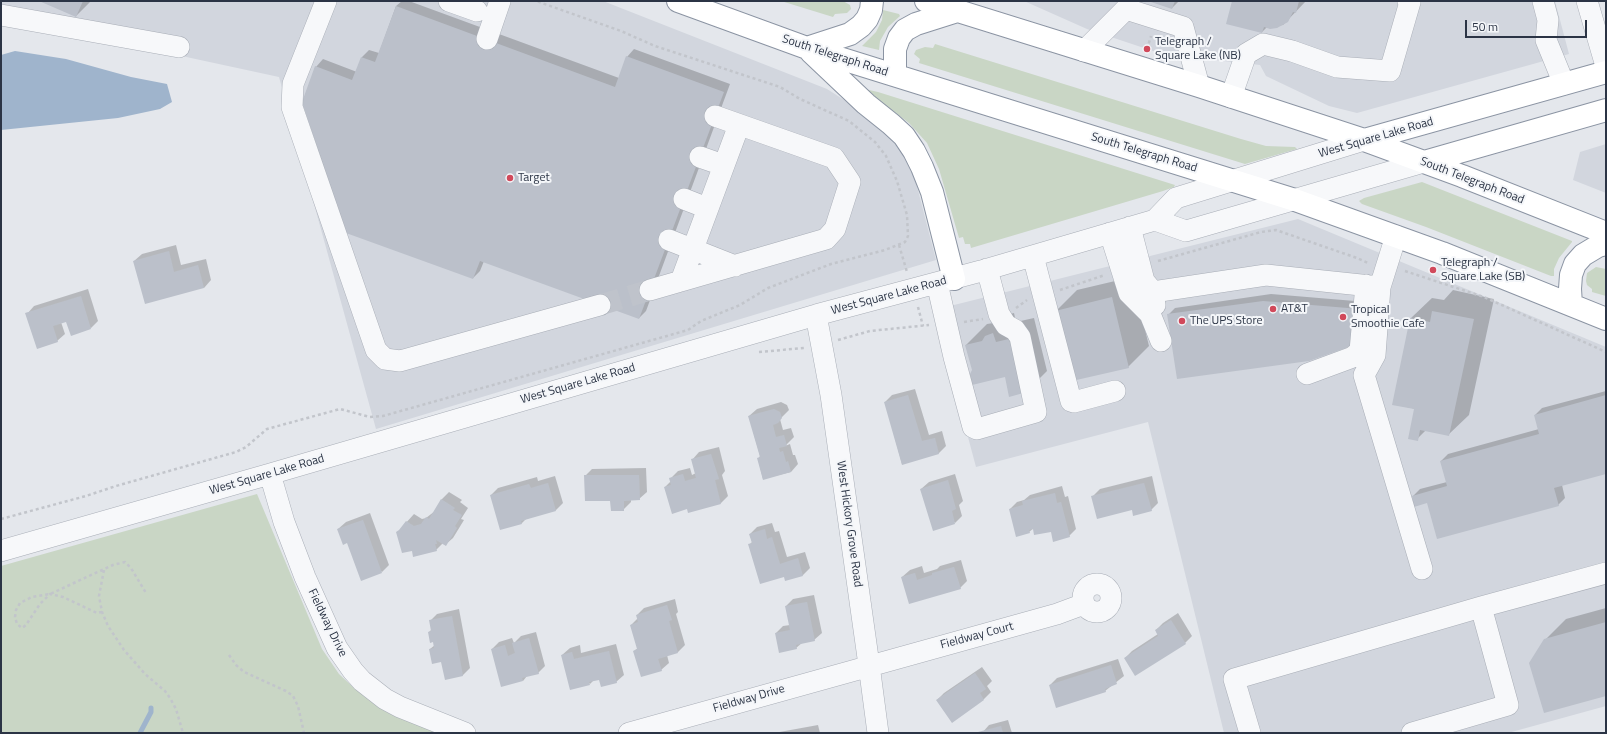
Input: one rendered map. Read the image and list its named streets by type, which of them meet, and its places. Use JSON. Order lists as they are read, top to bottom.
{
  "streets": {
    "highway": ["South Telegraph Road", "West Square Lake Road"],
    "street": ["West Hickory Grove Road", "Fieldway Drive", "Fieldway Court"]
  },
  "crossings": [
    ["South Telegraph Road", "West Square Lake Road"],
    ["West Square Lake Road", "West Hickory Grove Road"],
    ["West Square Lake Road", "Fieldway Drive"],
    ["West Hickory Grove Road", "Fieldway Drive"],
    ["West Hickory Grove Road", "Fieldway Court"],
    ["Fieldway Drive", "Fieldway Court"]
  ],
  "places": [
    "Telegraph / Square Lake (NB)",
    "Target",
    "Telegraph / Square Lake (SB)",
    "AT&T",
    "Tropical Smoothie Cafe",
    "The UPS Store"
  ],
  "scale_bar": "50 m"
}
